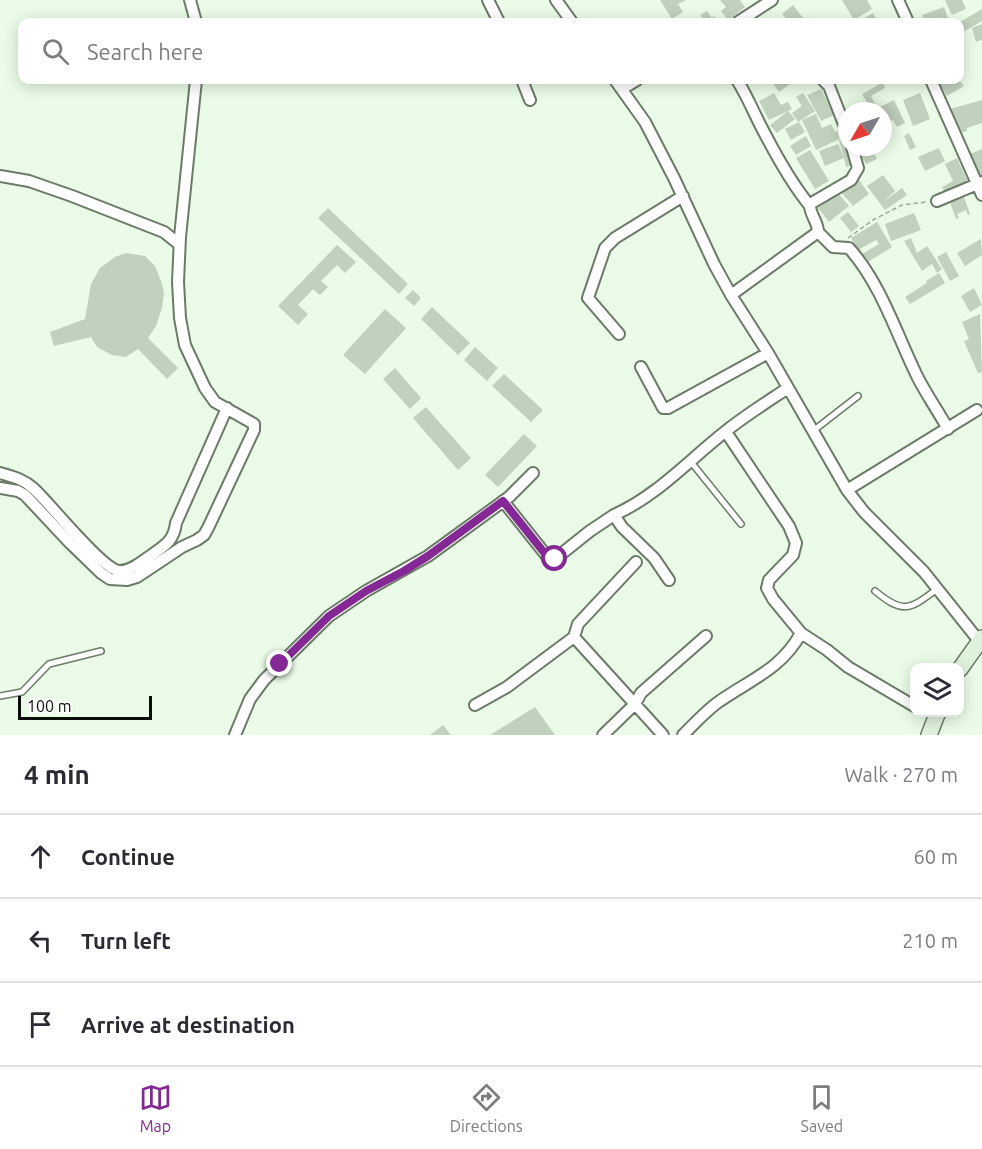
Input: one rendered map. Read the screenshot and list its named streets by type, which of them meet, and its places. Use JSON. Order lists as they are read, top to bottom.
{
  "scale_bar": "100 m",
  "north": "bottom left",
  "page": {
    "search": "Search here",
    "scale": "100 m",
    "heading": ["4 min", "Walk · 270 m"],
    "list": [
      ["Continue", "60 m"],
      ["Turn left", "210 m"],
      "Arrive at destination"
    ],
    "nav": ["Map", "Directions", "Saved"]
  }
}
